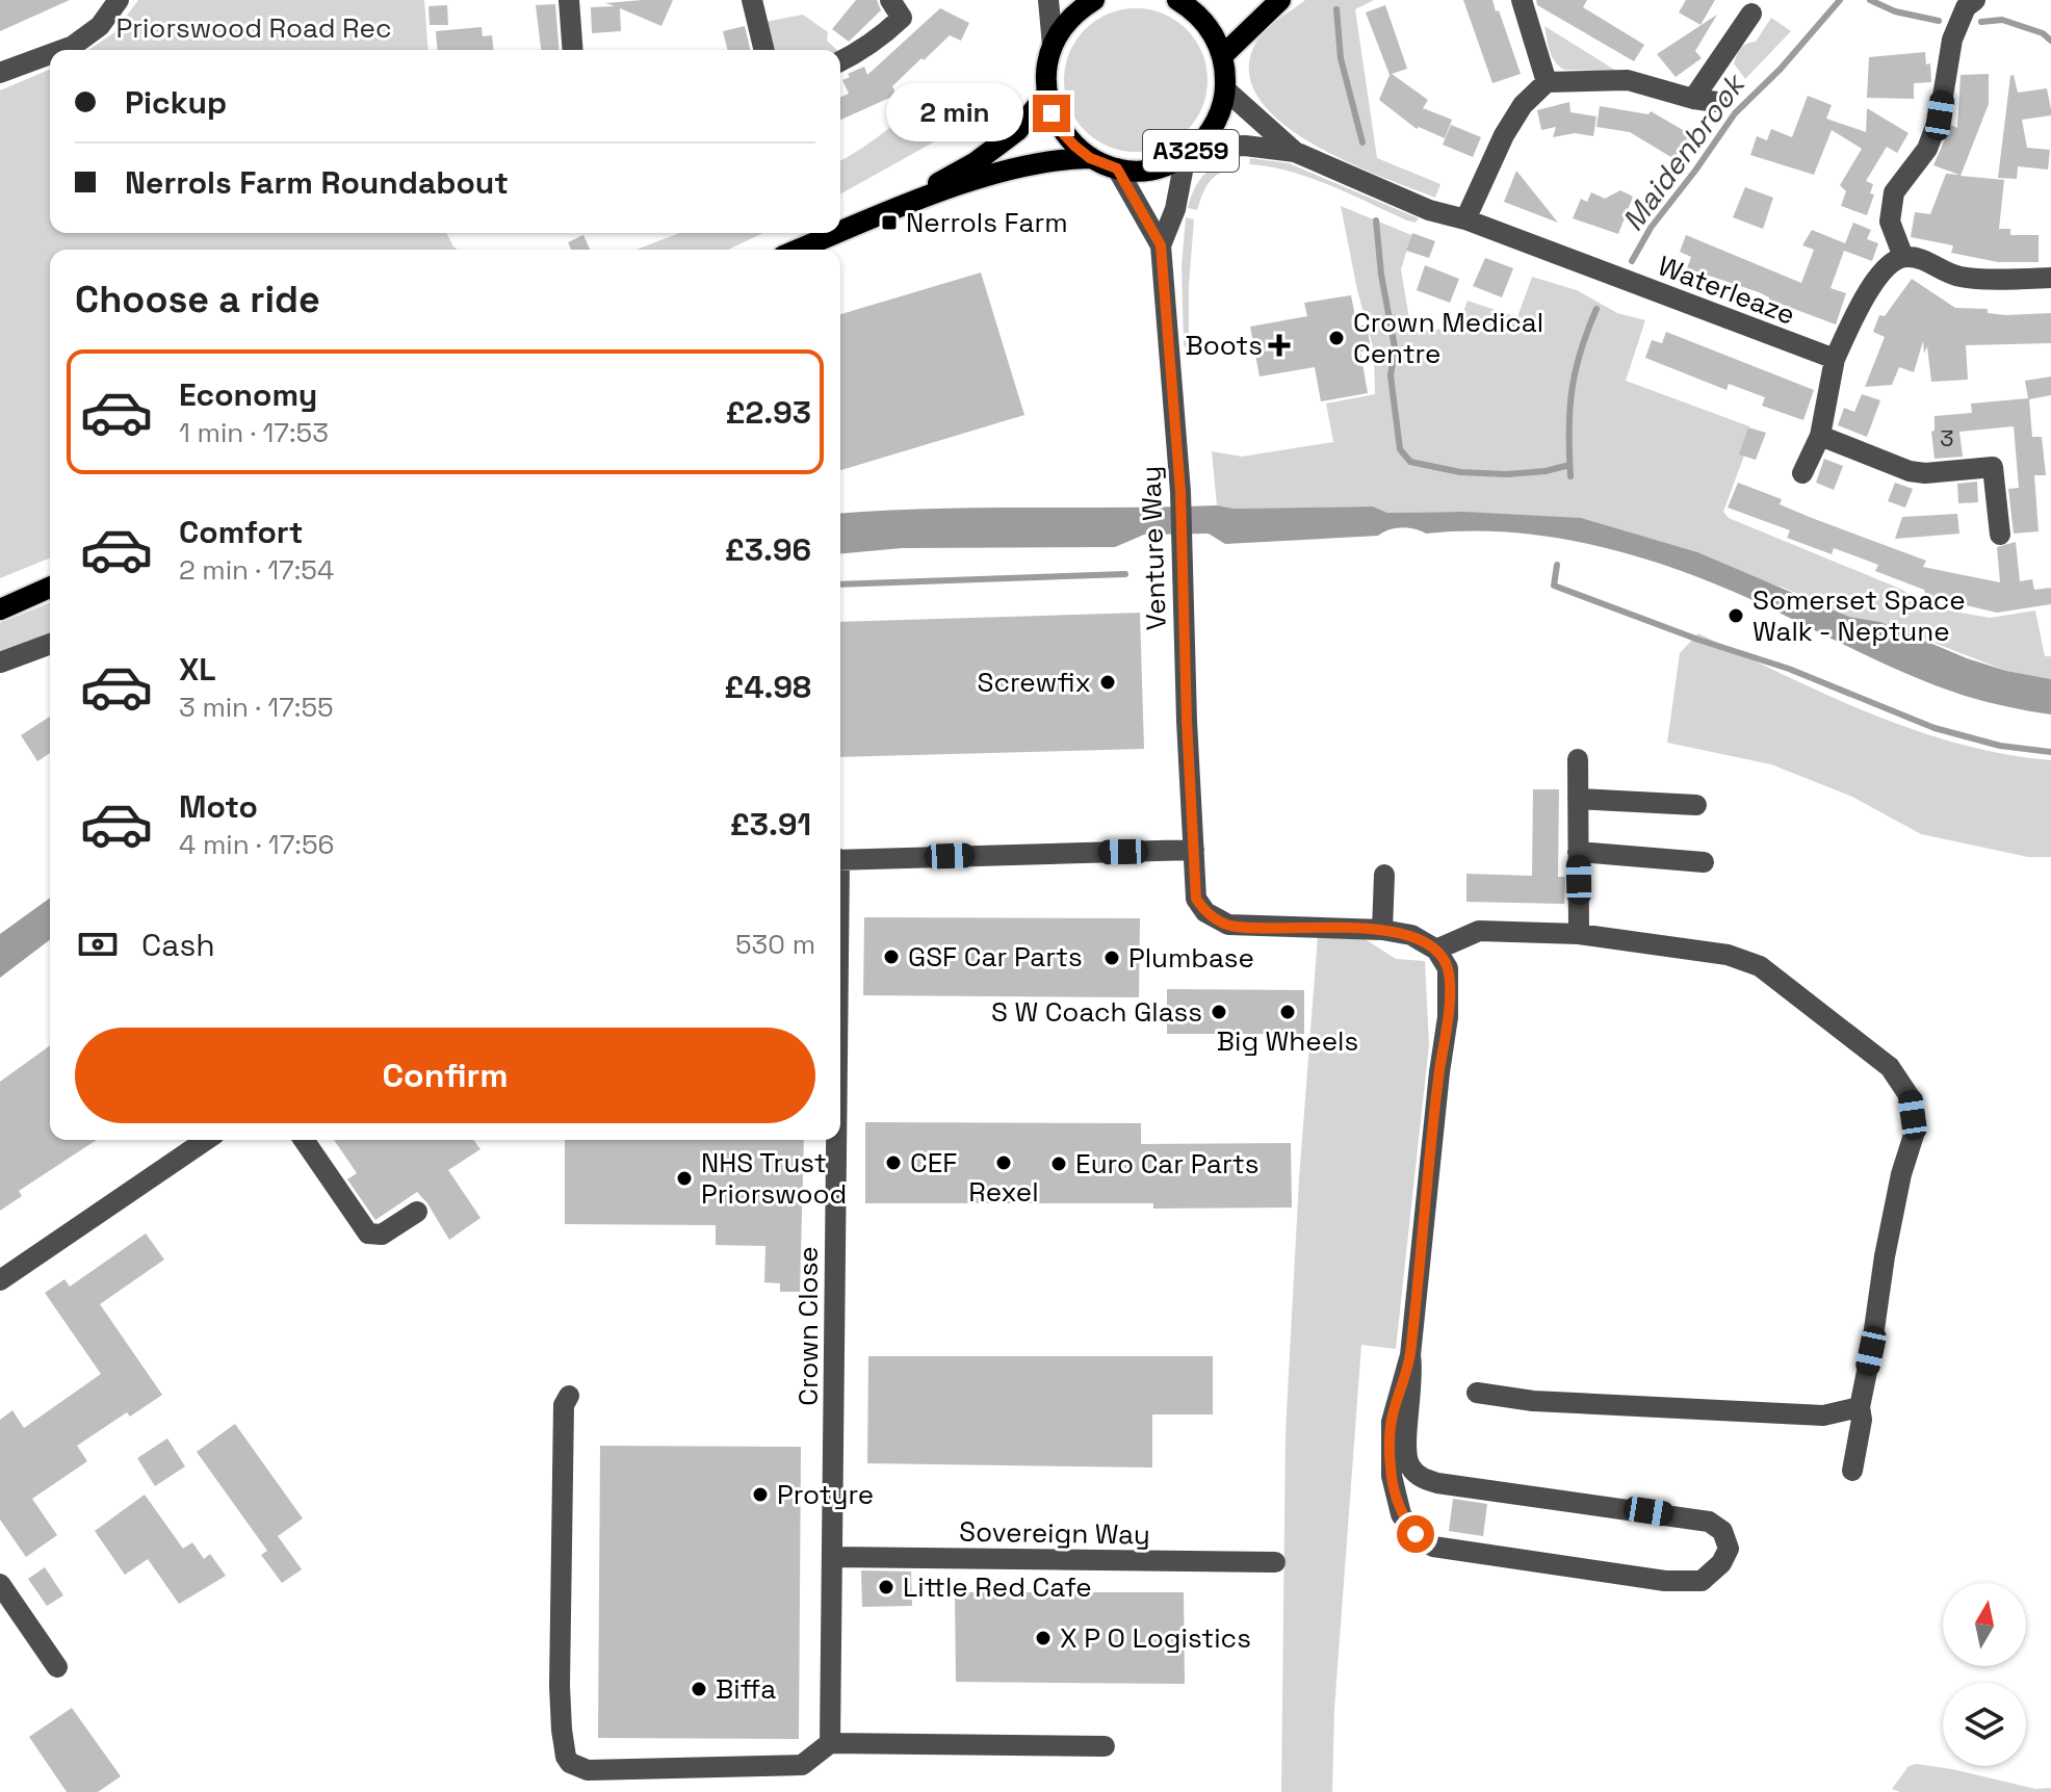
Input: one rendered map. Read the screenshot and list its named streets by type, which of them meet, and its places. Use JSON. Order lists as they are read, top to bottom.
{
  "streets": {
    "main road": ["A3259"],
    "street": [
      "Waterleaze",
      "Venture Way",
      "Crown Close",
      "Sovereign Way"
    ]
  },
  "crossings": [
    ["A3259", "Waterleaze"],
    ["A3259", "Venture Way"],
    ["Waterleaze", "Venture Way"],
    ["Crown Close", "Sovereign Way"]
  ],
  "water": ["Maidenbrook"],
  "parks": ["Priorswood Road Rec"],
  "places": {
    "transit": ["Nerrols Farm"],
    "other": [
      "Crown Medical Centre",
      "Somerset Space Walk - Neptune",
      "Screwfix",
      "GSF Car Parts",
      "Plumbase",
      "S W Coach Glass",
      "Big Wheels",
      "CEF",
      "Rexel",
      "Euro Car Parts",
      "NHS Trust Priorswood",
      "Protyre",
      "Little Red Cafe",
      "X P O Logistics",
      "Biffa"
    ],
    "health": ["Boots"]
  },
  "house_numbers": ["3"],
  "north": "top",
  "page": {
    "banner": ["Pickup", "Nerrols Farm Roundabout"],
    "bubble": "2 min",
    "heading": "Choose a ride",
    "list": [
      {
        "name": "Economy",
        "note": "1 min · 17:53",
        "value": "£2.93"
      },
      {
        "name": "Comfort",
        "note": "2 min · 17:54",
        "value": "£3.96"
      },
      {
        "name": "XL",
        "note": "3 min · 17:55",
        "value": "£4.98"
      },
      {
        "name": "Moto",
        "note": "4 min · 17:56",
        "value": "£3.91"
      }
    ],
    "pay": ["Cash", "530 m"],
    "buttons": "Confirm"
  }
}
